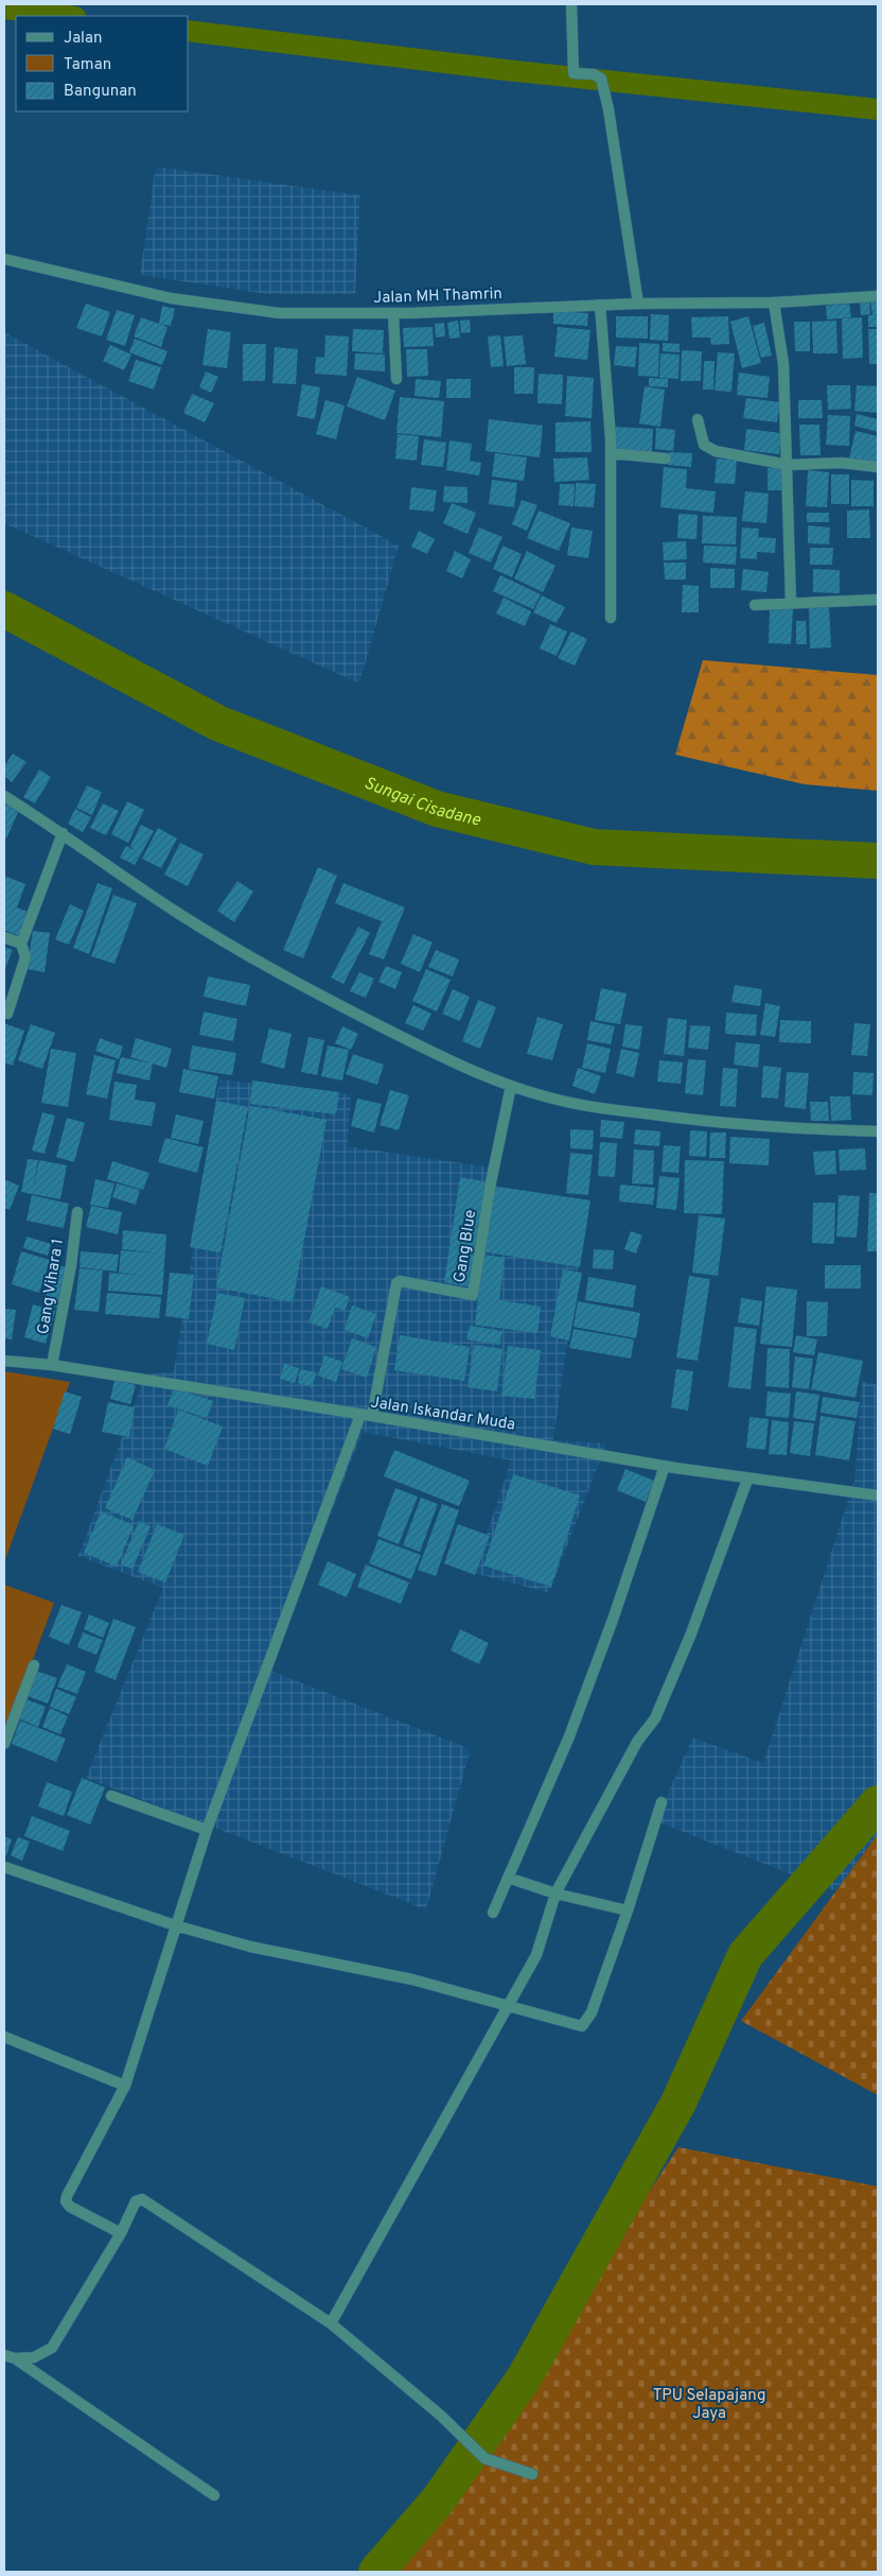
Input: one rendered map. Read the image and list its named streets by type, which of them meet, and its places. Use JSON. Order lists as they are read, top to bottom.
{
  "streets": {
    "street": [
      "Jalan MH Thamrin",
      "Gang Blue",
      "Gang Vihara 1",
      "Jalan Iskandar Muda"
    ]
  },
  "crossings": [
    ["Gang Blue", "Jalan Iskandar Muda"],
    ["Gang Vihara 1", "Jalan Iskandar Muda"]
  ],
  "water": ["Sungai Cisadane"],
  "parks": ["TPU Selapajang Jaya"],
  "legend": ["Jalan", "Taman", "Bangunan"]
}
